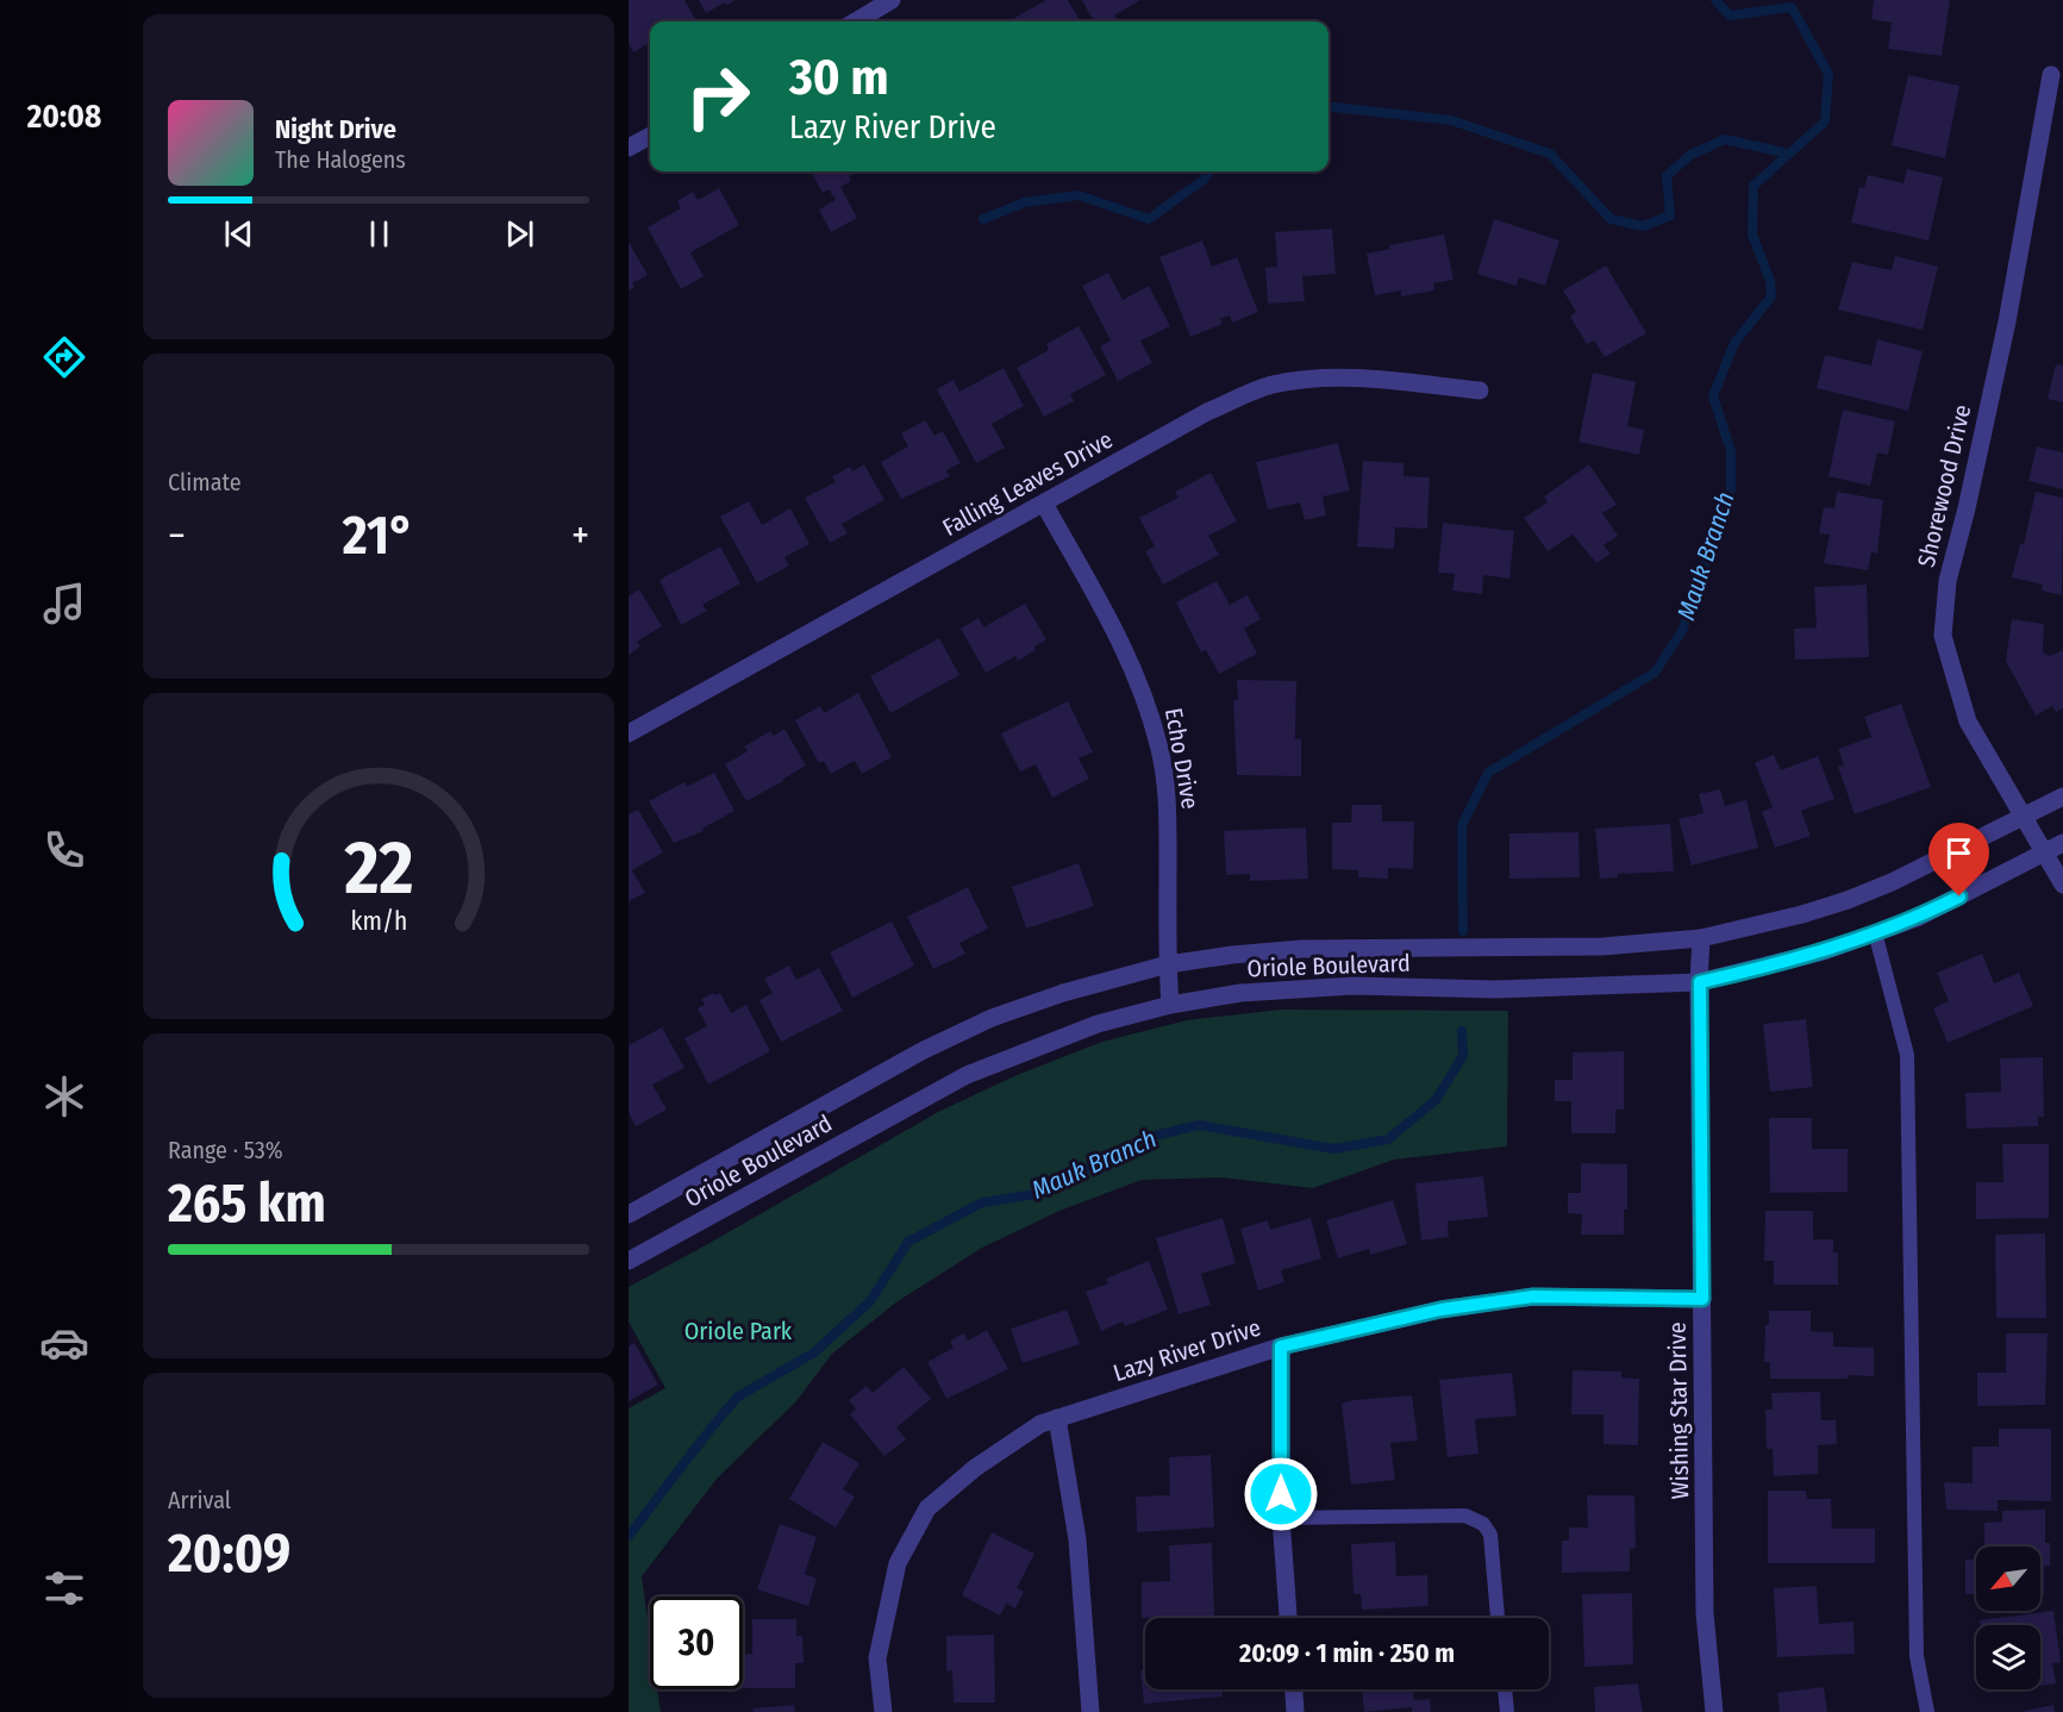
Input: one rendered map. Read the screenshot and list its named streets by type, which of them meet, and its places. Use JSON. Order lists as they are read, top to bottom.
{
  "streets": {
    "street": [
      "Falling Leaves Drive",
      "Shorewood Drive",
      "Echo Drive",
      "Oriole Boulevard",
      "Lazy River Drive",
      "Wishing Star Drive"
    ]
  },
  "crossings": [
    ["Falling Leaves Drive", "Echo Drive"],
    ["Shorewood Drive", "Oriole Boulevard"],
    ["Echo Drive", "Oriole Boulevard"],
    ["Oriole Boulevard", "Wishing Star Drive"],
    ["Lazy River Drive", "Wishing Star Drive"]
  ],
  "water": ["Mauk Branch"],
  "parks": ["Oriole Park"],
  "north": "bottom left",
  "page": {
    "tabs": "20:08",
    "turn": ["30 m", "Lazy River Drive"],
    "song": ["Night Drive", "The Halogens"],
    "tile": [
      "Climate",
      ["Range · 53%", "265 km"],
      ["Arrival", "20:09"]
    ],
    "heat": ["−", "21°", "+"],
    "limit": "30",
    "trip": "20:09 · 1 min · 250 m",
    "gauge": ["22", "km/h"]
  }
}
